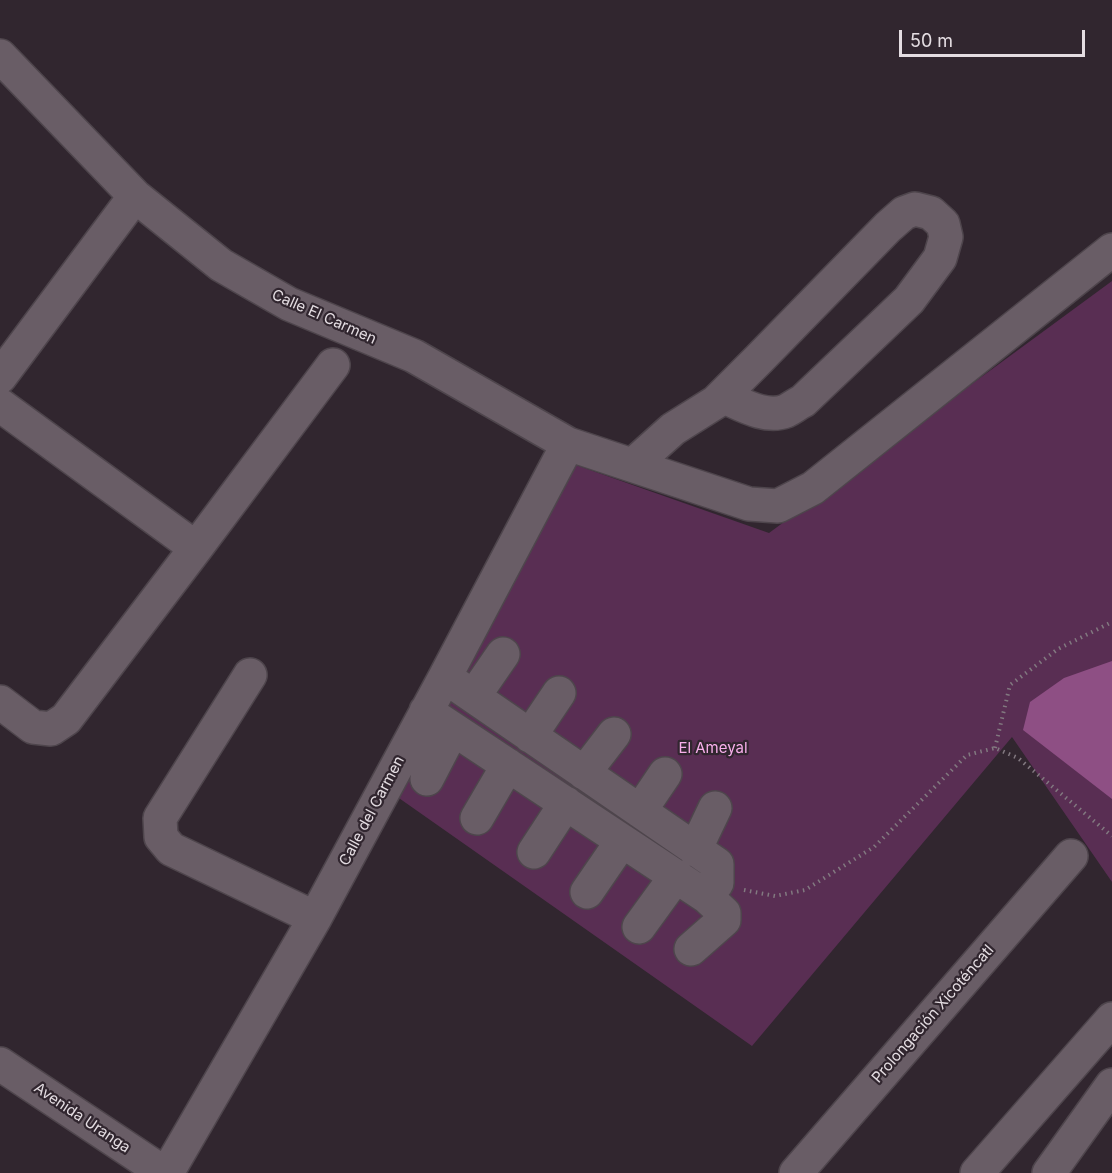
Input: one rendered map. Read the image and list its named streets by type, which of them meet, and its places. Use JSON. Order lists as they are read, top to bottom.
{
  "streets": {
    "street": [
      "Calle El Carmen",
      "Calle del Carmen",
      "Prolongación Xicoténcatl",
      "Avenida Uranga"
    ]
  },
  "crossings": [
    ["Calle El Carmen", "Calle del Carmen"],
    ["Calle del Carmen", "Avenida Uranga"]
  ],
  "parks": ["El Ameyal"],
  "scale_bar": "50 m"
}
